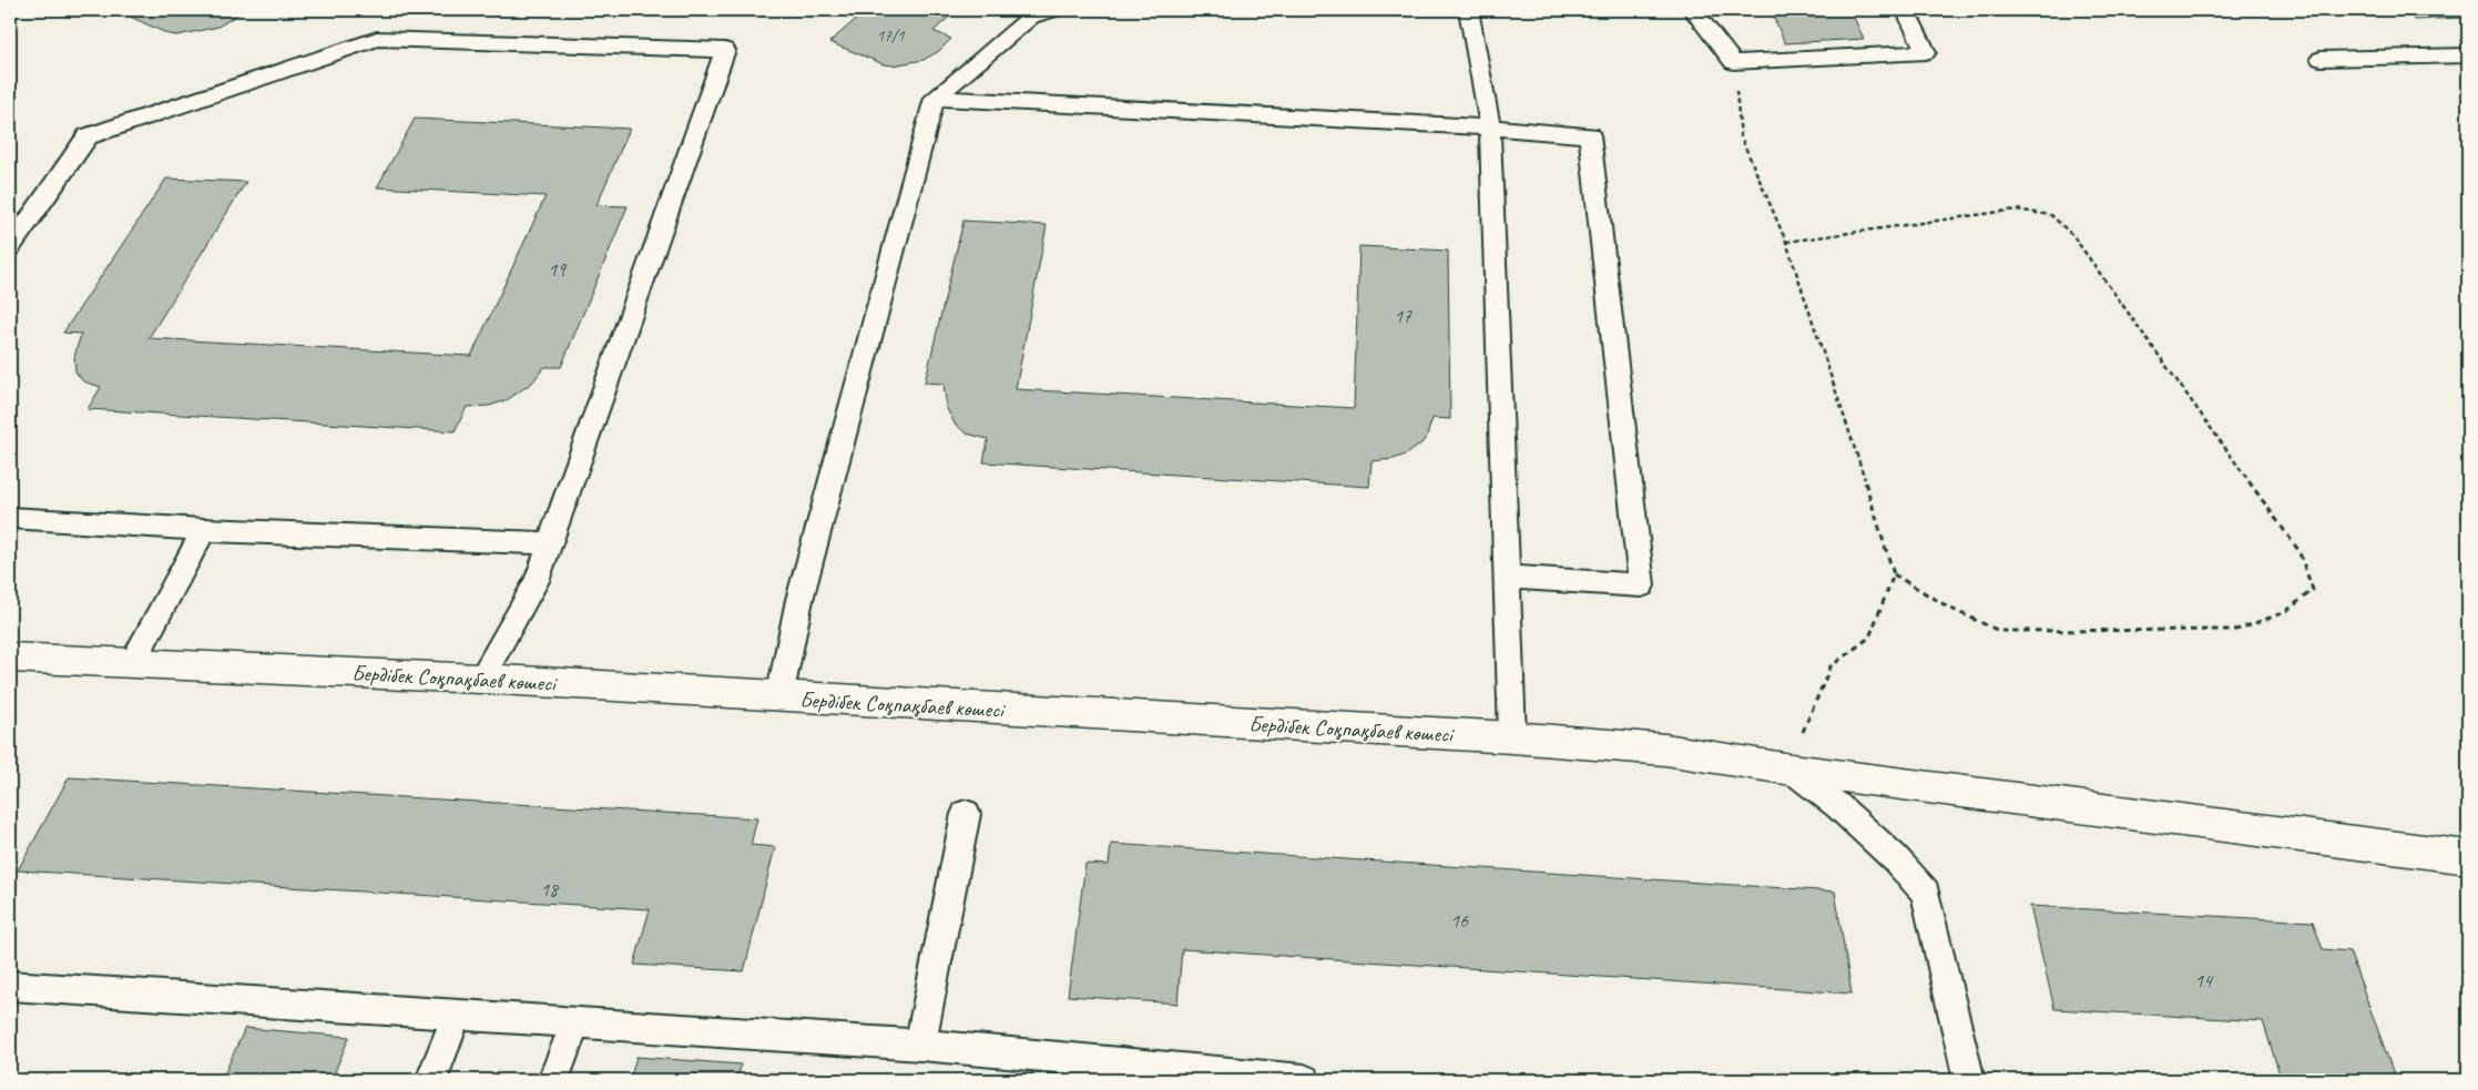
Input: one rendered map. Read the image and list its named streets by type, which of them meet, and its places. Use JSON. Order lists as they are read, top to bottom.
{
  "streets": {
    "street": ["Бердібек Соқпақбаев көшесі"]
  },
  "house_numbers": [
    "17/1",
    "19",
    "17",
    "18",
    "16",
    "14"
  ]
}
